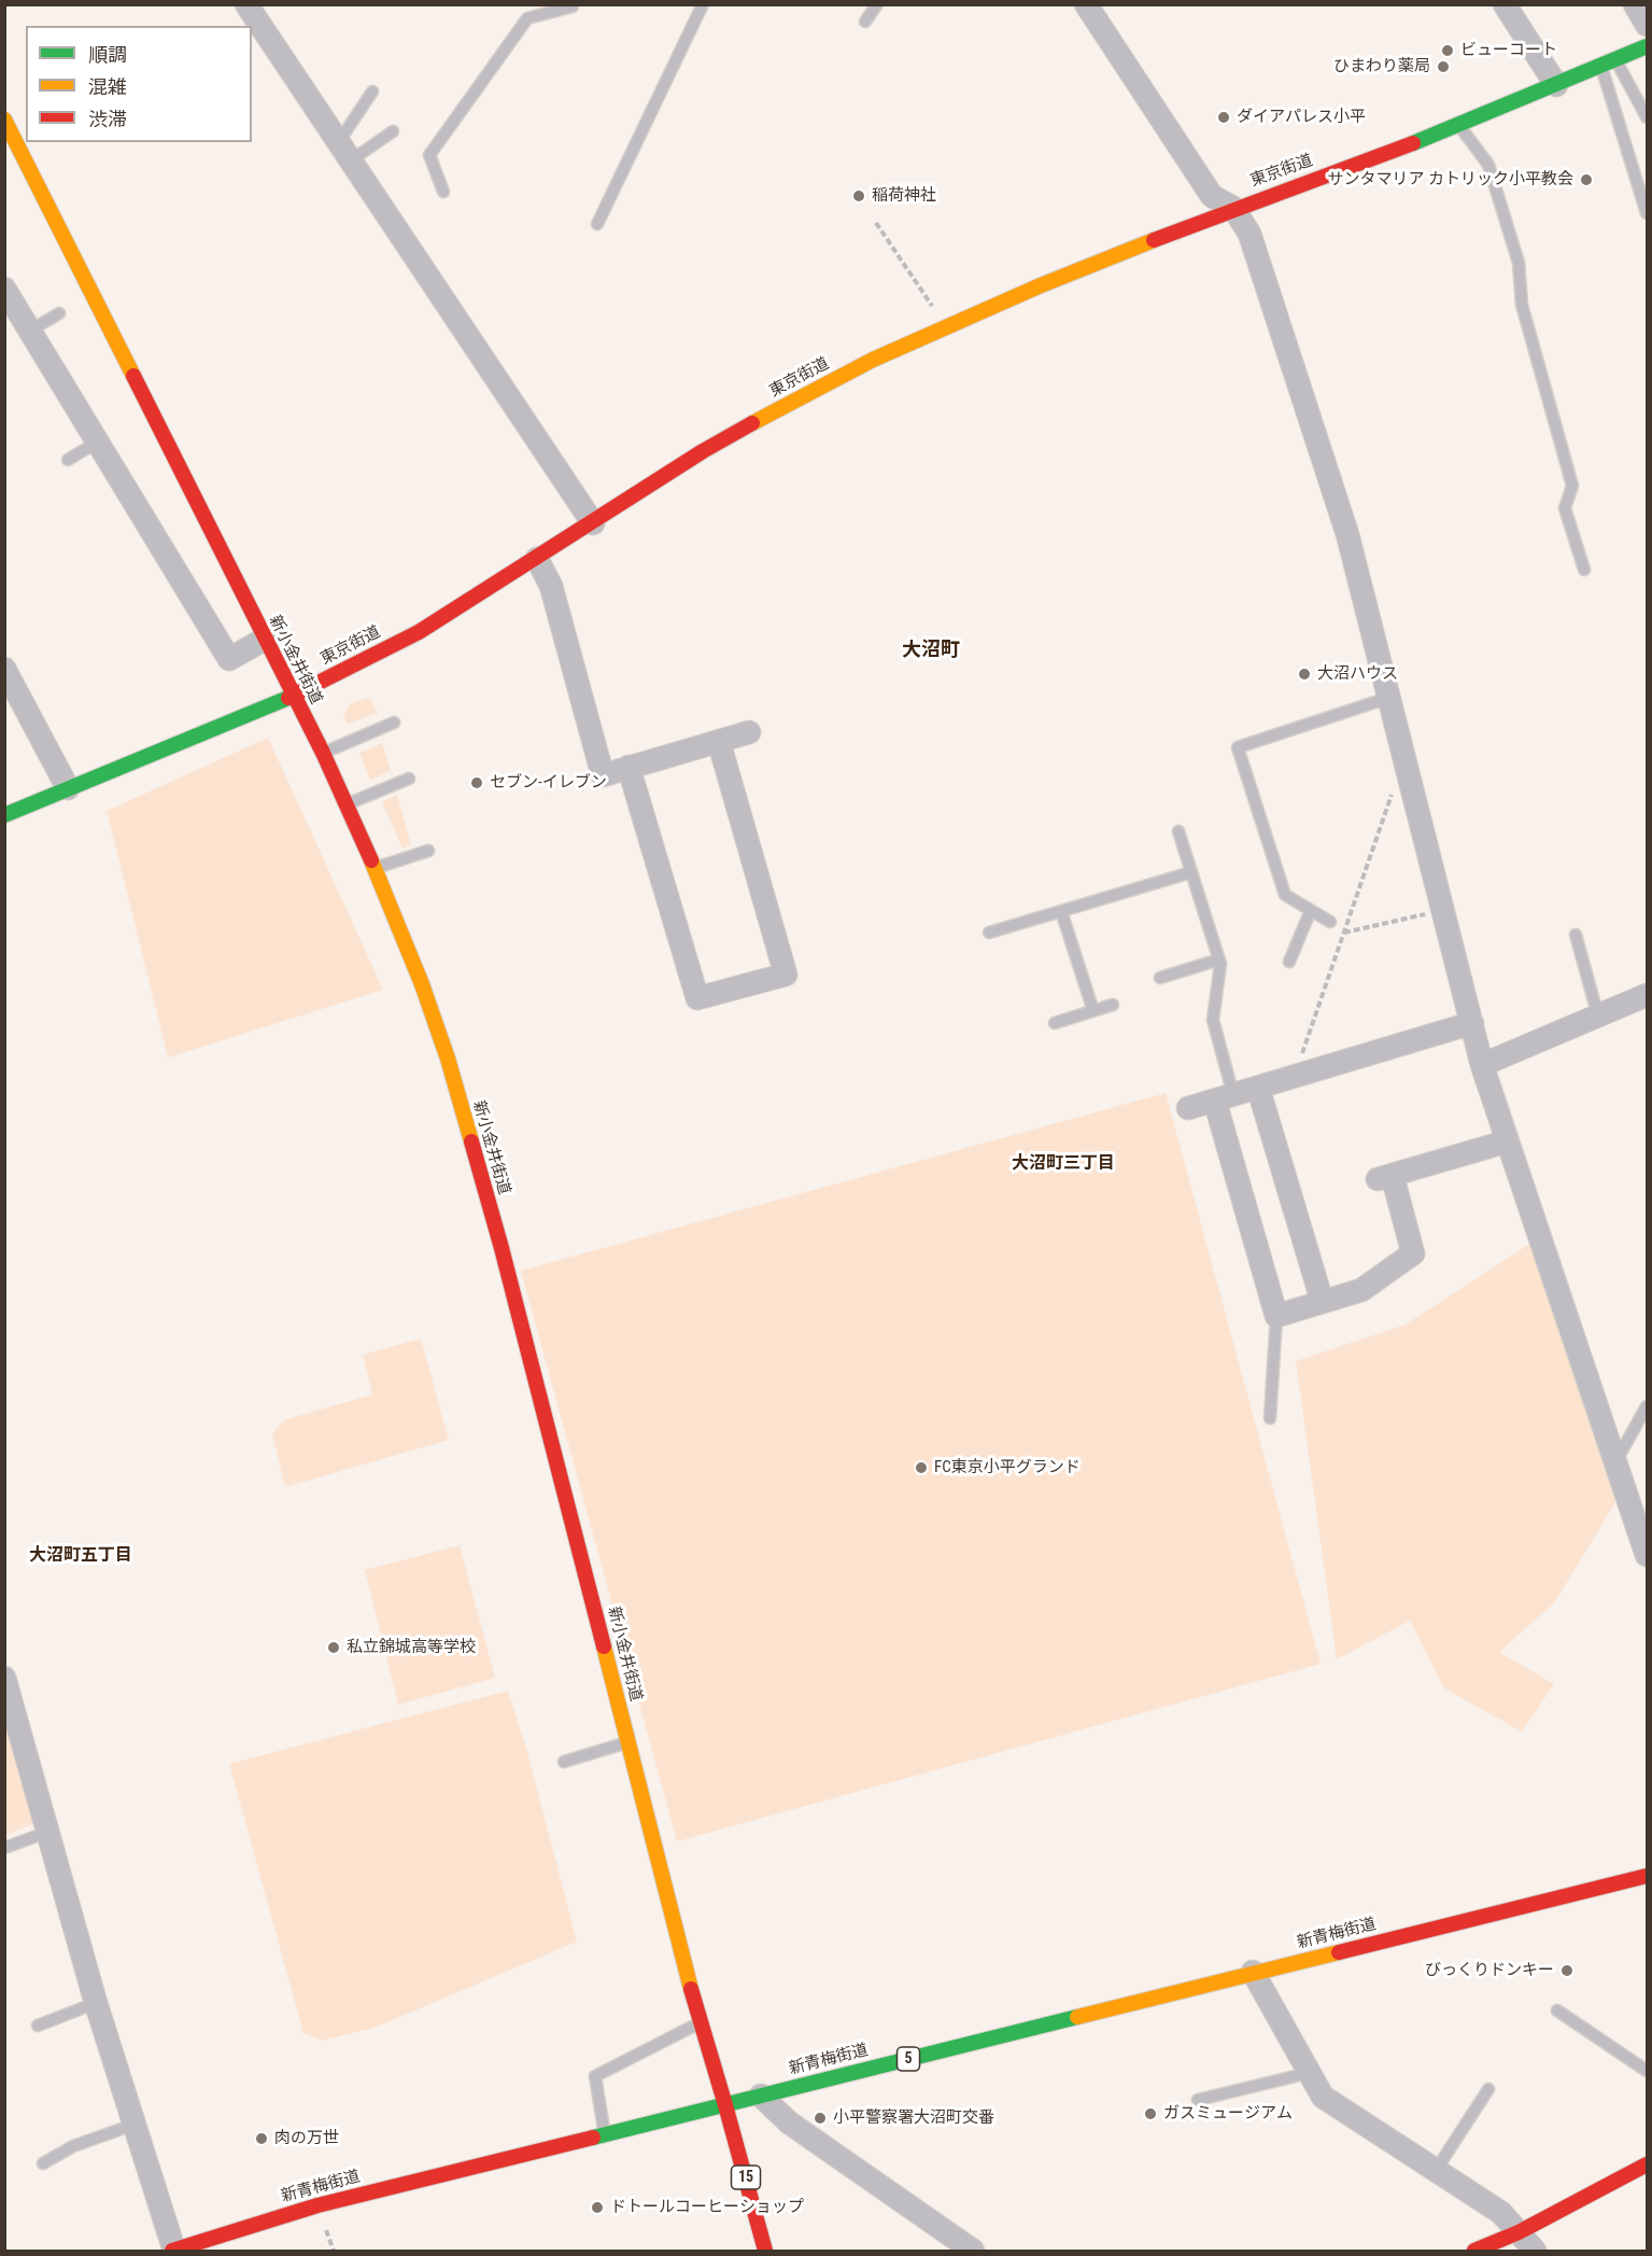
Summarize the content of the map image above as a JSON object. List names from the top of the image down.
{
  "streets": {
    "main road": [
      "東京街道",
      "新小金井街道",
      "新青梅街道",
      "5",
      "15"
    ]
  },
  "crossings": [
    ["東京街道", "新小金井街道"],
    ["新小金井街道", "新青梅街道"]
  ],
  "districts": ["大沼町", "大沼町三丁目", "大沼町五丁目"],
  "places": [
    "ビューコート",
    "ひまわり薬局",
    "ダイアパレス小平",
    "サンタマリア カトリック小平教会",
    "稲荷神社",
    "大沼ハウス",
    "セブン-イレブン",
    "FC東京小平グランド",
    "私立錦城高等学校",
    "びっくりドンキー",
    "ガスミュージアム",
    "小平警察署大沼町交番",
    "肉の万世",
    "ドトールコーヒーショップ"
  ],
  "legend": ["順調", "混雑", "渋滞"]
}
